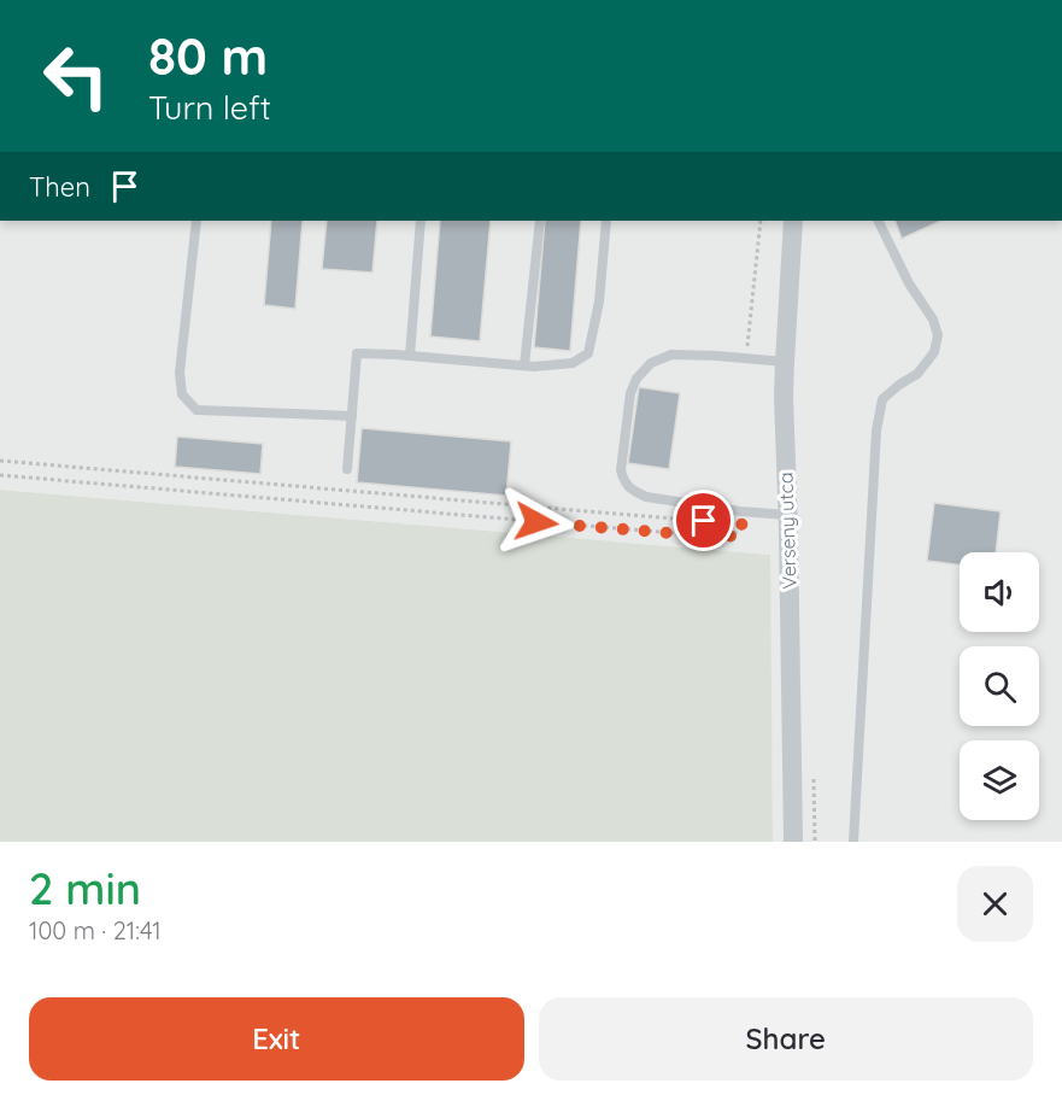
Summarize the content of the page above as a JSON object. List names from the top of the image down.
{
  "streets": {
    "street": ["Verseny utca"]
  },
  "page": {
    "turn": ["80 m", "Turn left"],
    "then": "Then",
    "heading": ["2 min", "100 m · 21:41"],
    "buttons": ["Exit", "Share"]
  }
}
